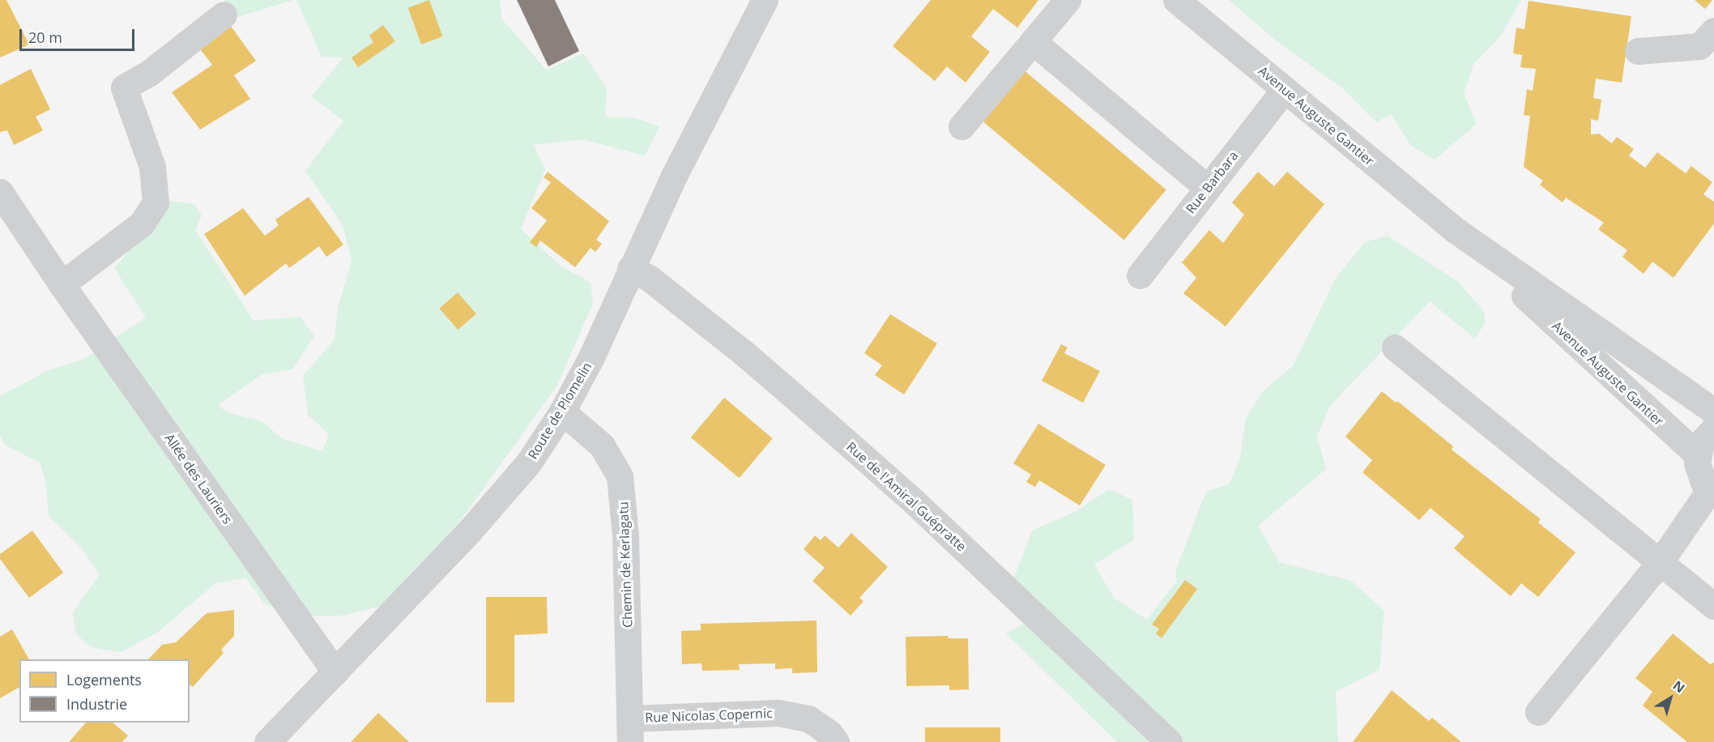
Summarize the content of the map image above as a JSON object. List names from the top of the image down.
{
  "streets": {
    "street": [
      "Avenue Auguste Gantier",
      "Rue Barbara",
      "Route de Plomelin",
      "Allée des Lauriers",
      "Rue de l'Amiral Guépratte",
      "Chemin de Kerlagatu",
      "Rue Nicolas Copernic"
    ]
  },
  "crossings": [
    ["Avenue Auguste Gantier", "Rue Barbara"],
    ["Route de Plomelin", "Allée des Lauriers"],
    ["Route de Plomelin", "Rue de l'Amiral Guépratte"],
    ["Route de Plomelin", "Chemin de Kerlagatu"],
    ["Chemin de Kerlagatu", "Rue Nicolas Copernic"]
  ],
  "legend": ["Logements", "Industrie"],
  "scale_bar": "20 m",
  "north": "top right"
}
